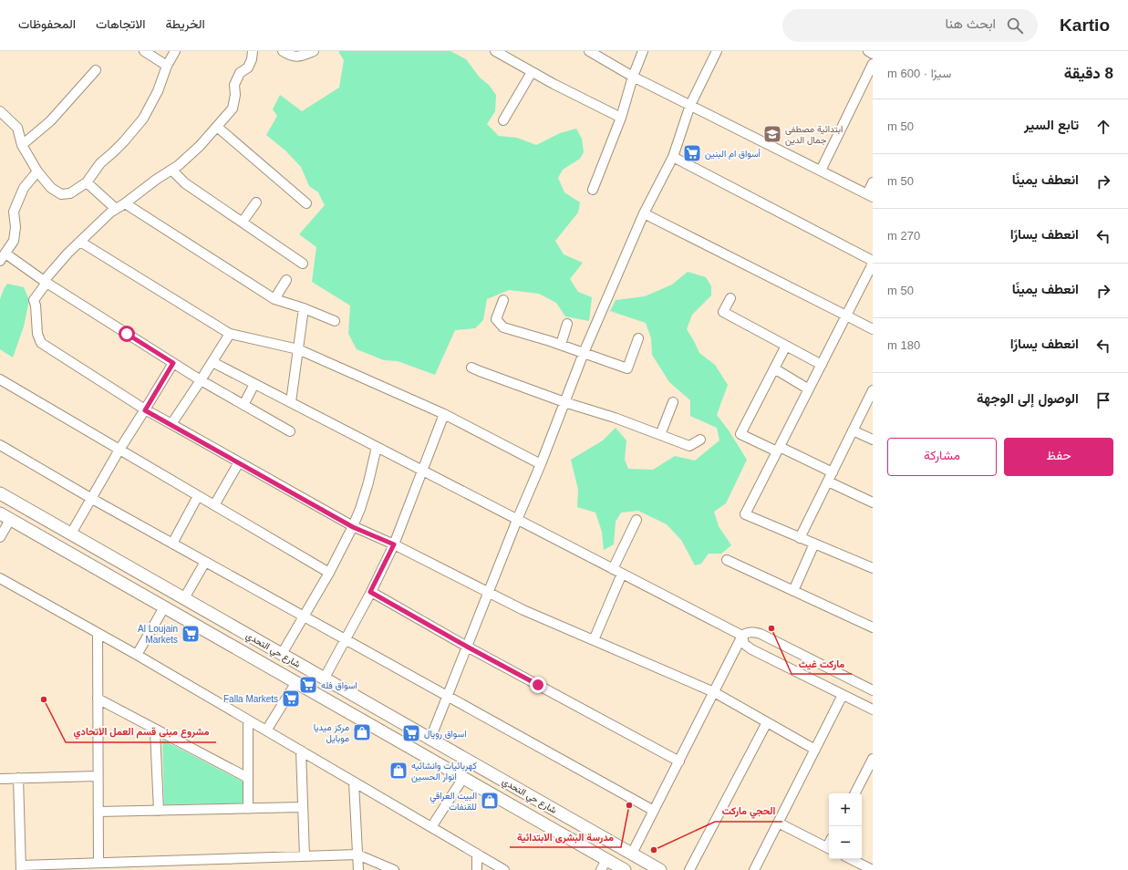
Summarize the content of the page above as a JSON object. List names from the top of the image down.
{
  "streets": {
    "main road": ["شارع حي التحدي"]
  },
  "places": {
    "school or university": ["ابتدائية مصطفى جمال الدين"],
    "supermarket": [
      "أسواق ام البنين",
      "Al Loujain Markets",
      "اسواق فله",
      "Falla Markets",
      "اسواق رويال"
    ],
    "other": [
      "ماركت غيث",
      "مشروع مبنى قسم العمل الاتحادي",
      "مدرسة البشرى الابتدائية",
      "الحجي ماركت"
    ],
    "shop": ["مركز ميديا موبايل", "كهربائيات وانشائيه انوار الحسين", "البيت العراقي للقنفات"]
  },
  "page": {
    "header": "Kartio",
    "search": "ابحث هنا",
    "nav": ["الخريطة", "الاتجاهات", "المحفوظات"],
    "heading": ["8 دقيقة", "سيرًا · 600 m"],
    "list": [
      ["تابع السير", "50 m"],
      ["انعطف يمينًا", "50 m"],
      ["انعطف يسارًا", "270 m"],
      ["انعطف يمينًا", "50 m"],
      ["انعطف يسارًا", "180 m"],
      "الوصول إلى الوجهة"
    ],
    "buttons": ["حفظ", "مشاركة"],
    "map_buttons": ["+", "−"]
  }
}
